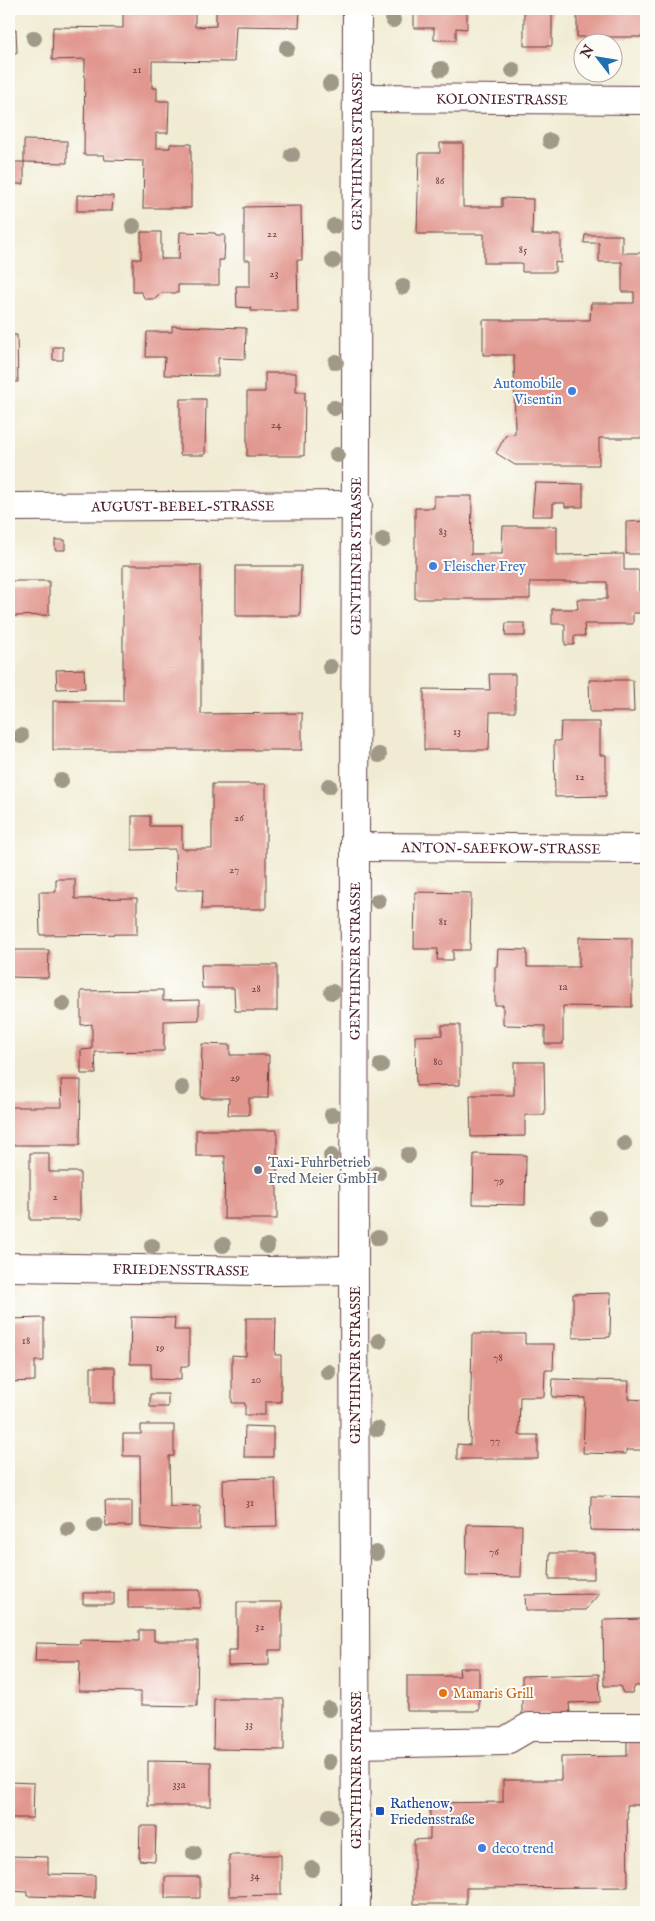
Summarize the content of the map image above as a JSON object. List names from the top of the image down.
{
  "streets": {
    "main road": [
      "KOLONIESTRASSE",
      "GENTHINER STRASSE",
      "AUGUST-BEBEL-STRASSE",
      "ANTON-SAEFKOW-STRASSE",
      "FRIEDENSSTRASSE"
    ]
  },
  "crossings": [
    ["KOLONIESTRASSE", "GENTHINER STRASSE"],
    ["GENTHINER STRASSE", "AUGUST-BEBEL-STRASSE"],
    ["GENTHINER STRASSE", "ANTON-SAEFKOW-STRASSE"],
    ["GENTHINER STRASSE", "FRIEDENSSTRASSE"]
  ],
  "places": {
    "other": [
      "Automobile Visentin",
      "Fleischer Frey",
      "Taxi-Fuhrbetrieb Fred Meier GmbH",
      "Mamaris Grill",
      "deco trend"
    ],
    "transit": ["Rathenow, Friedensstraße"]
  },
  "house_numbers": [
    "21",
    "86",
    "22",
    "85",
    "23",
    "24",
    "83",
    "13",
    "12",
    "26",
    "27",
    "81",
    "1a",
    "28",
    "80",
    "29",
    "79",
    "2",
    "18",
    "19",
    "78",
    "20",
    "77",
    "31",
    "76",
    "32",
    "33",
    "33a",
    "34"
  ],
  "north": "top left"
}
